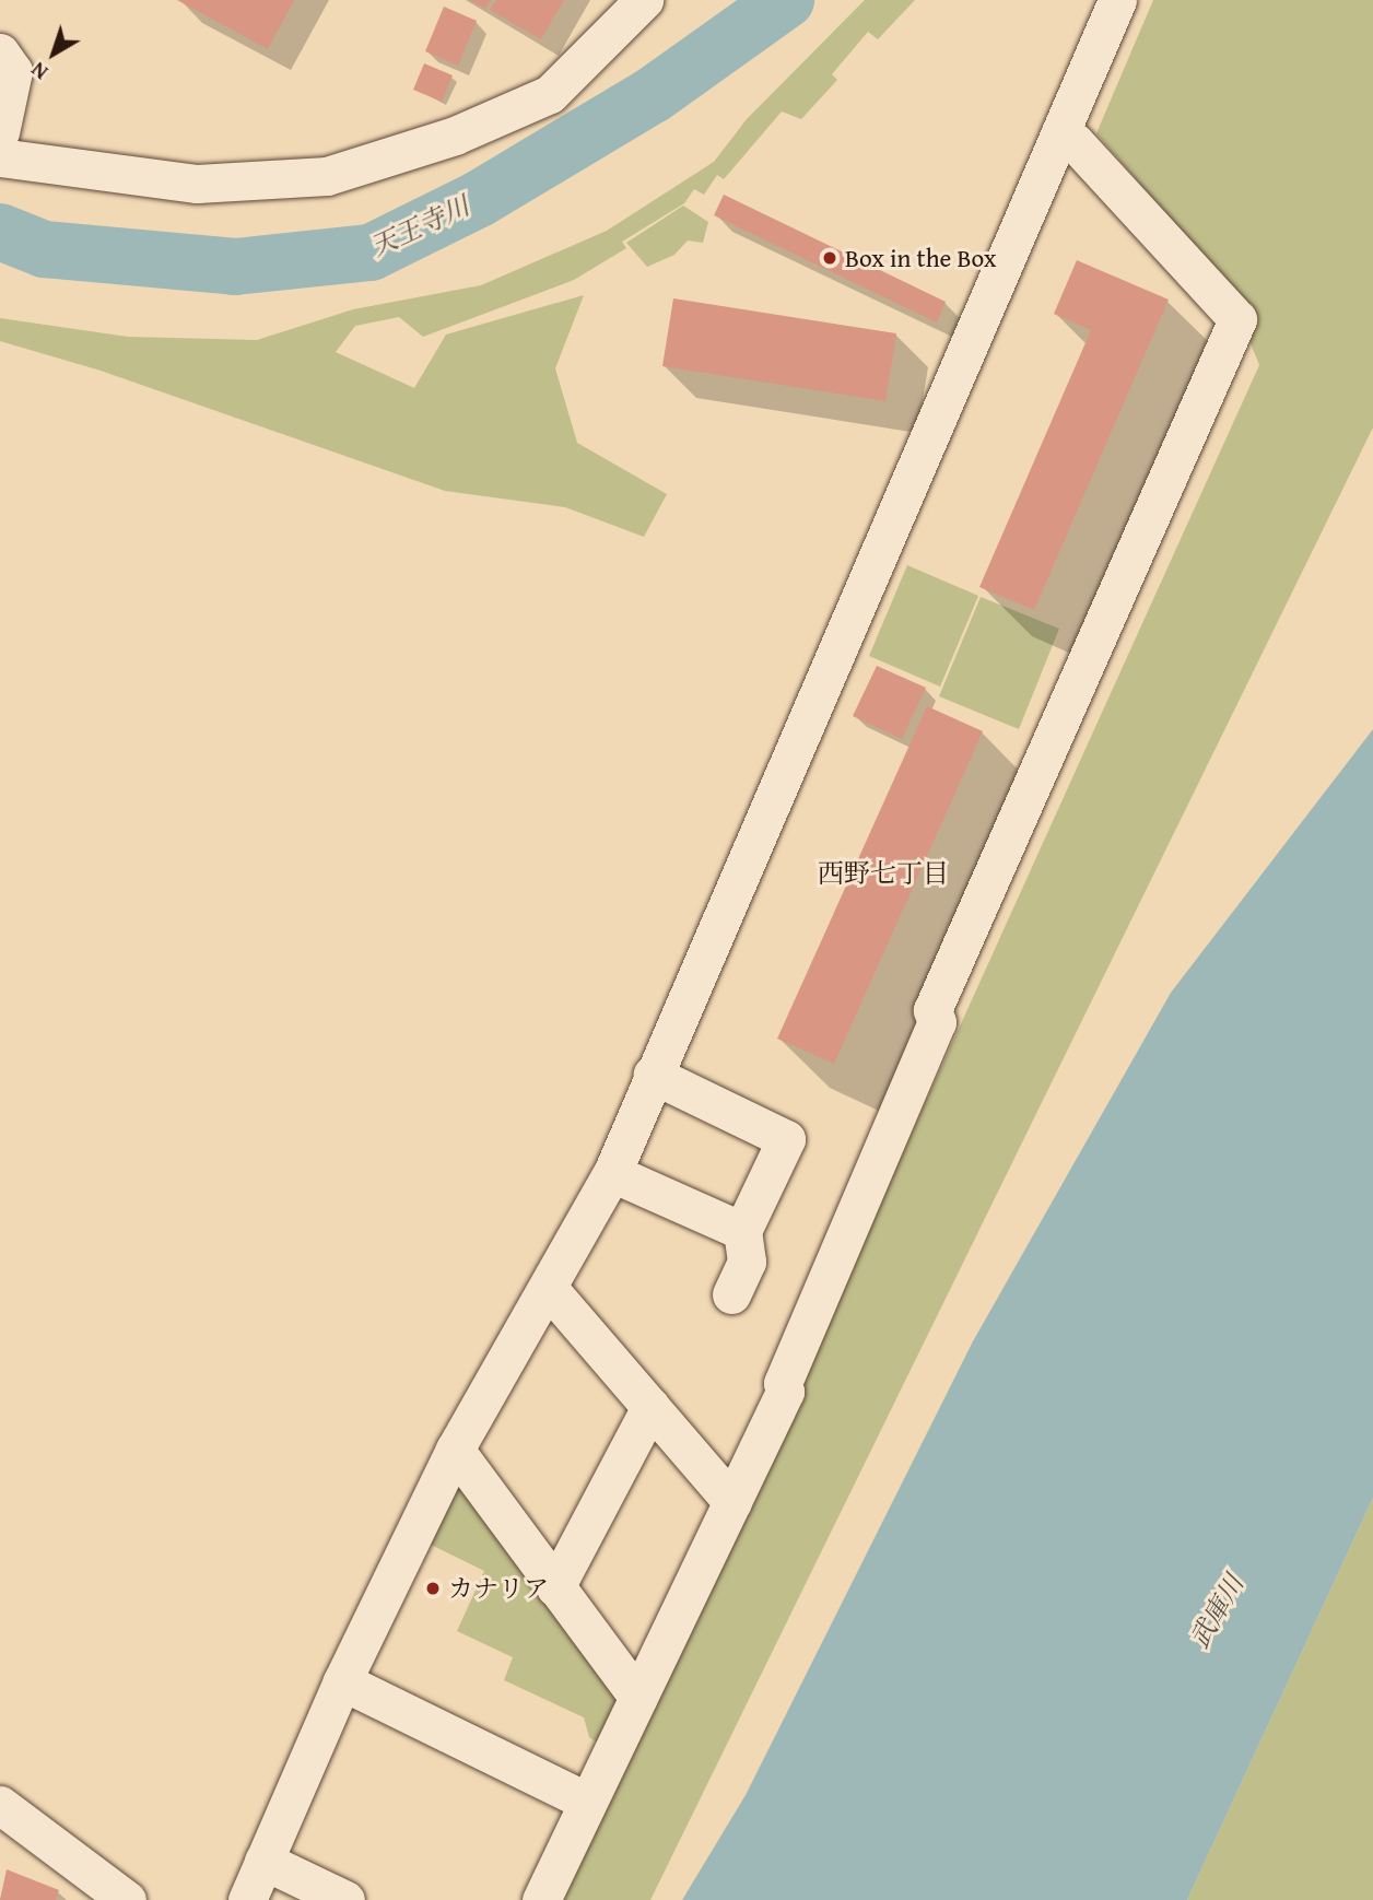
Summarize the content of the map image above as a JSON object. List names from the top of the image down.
{
  "districts": ["西野七丁目"],
  "water": ["天王寺川", "武庫川"],
  "places": ["Box in the Box", "カナリア"],
  "north": "bottom left"
}
